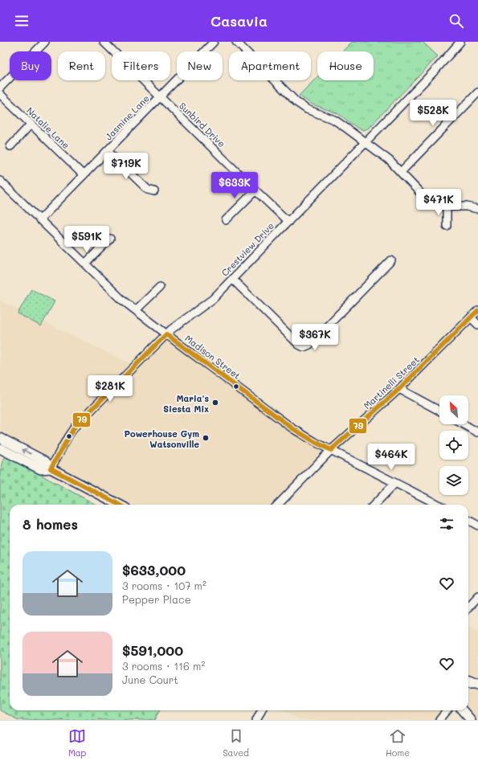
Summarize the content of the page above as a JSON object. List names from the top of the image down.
{
  "streets": {
    "street": [
      "Jasmine Lane",
      "Sunbird Drive",
      "Natalie Lane",
      "Crestview Drive",
      "Madison Street",
      "Martinelli Street"
    ]
  },
  "crossings": [
    ["Jasmine Lane", "Sunbird Drive"],
    ["Jasmine Lane", "Natalie Lane"],
    ["Jasmine Lane", "Madison Street"],
    ["Sunbird Drive", "Crestview Drive"],
    ["Crestview Drive", "Madison Street"],
    ["Madison Street", "Martinelli Street"]
  ],
  "places": ["Maria's Siesta Mix", "Powerhouse Gym Watsonville"],
  "lines": ["transit line 79"],
  "north": "top left",
  "page": {
    "header": "Casavia",
    "chip": [
      "Buy",
      "Rent",
      "Filters",
      "New",
      "Apartment",
      "House"
    ],
    "price": [
      "$528K",
      "$719K",
      "$633K",
      "$471K",
      "$591K",
      "$367K",
      "$281K",
      "$464K"
    ],
    "heading": "8 homes",
    "list": [
      {
        "name": "$633,000",
        "note": "3 rooms · 107 m² · Pepper Place"
      },
      {
        "name": "$591,000",
        "note": "3 rooms · 116 m² · June Court"
      }
    ],
    "tabs": ["Map", "Saved", "Home"]
  }
}
